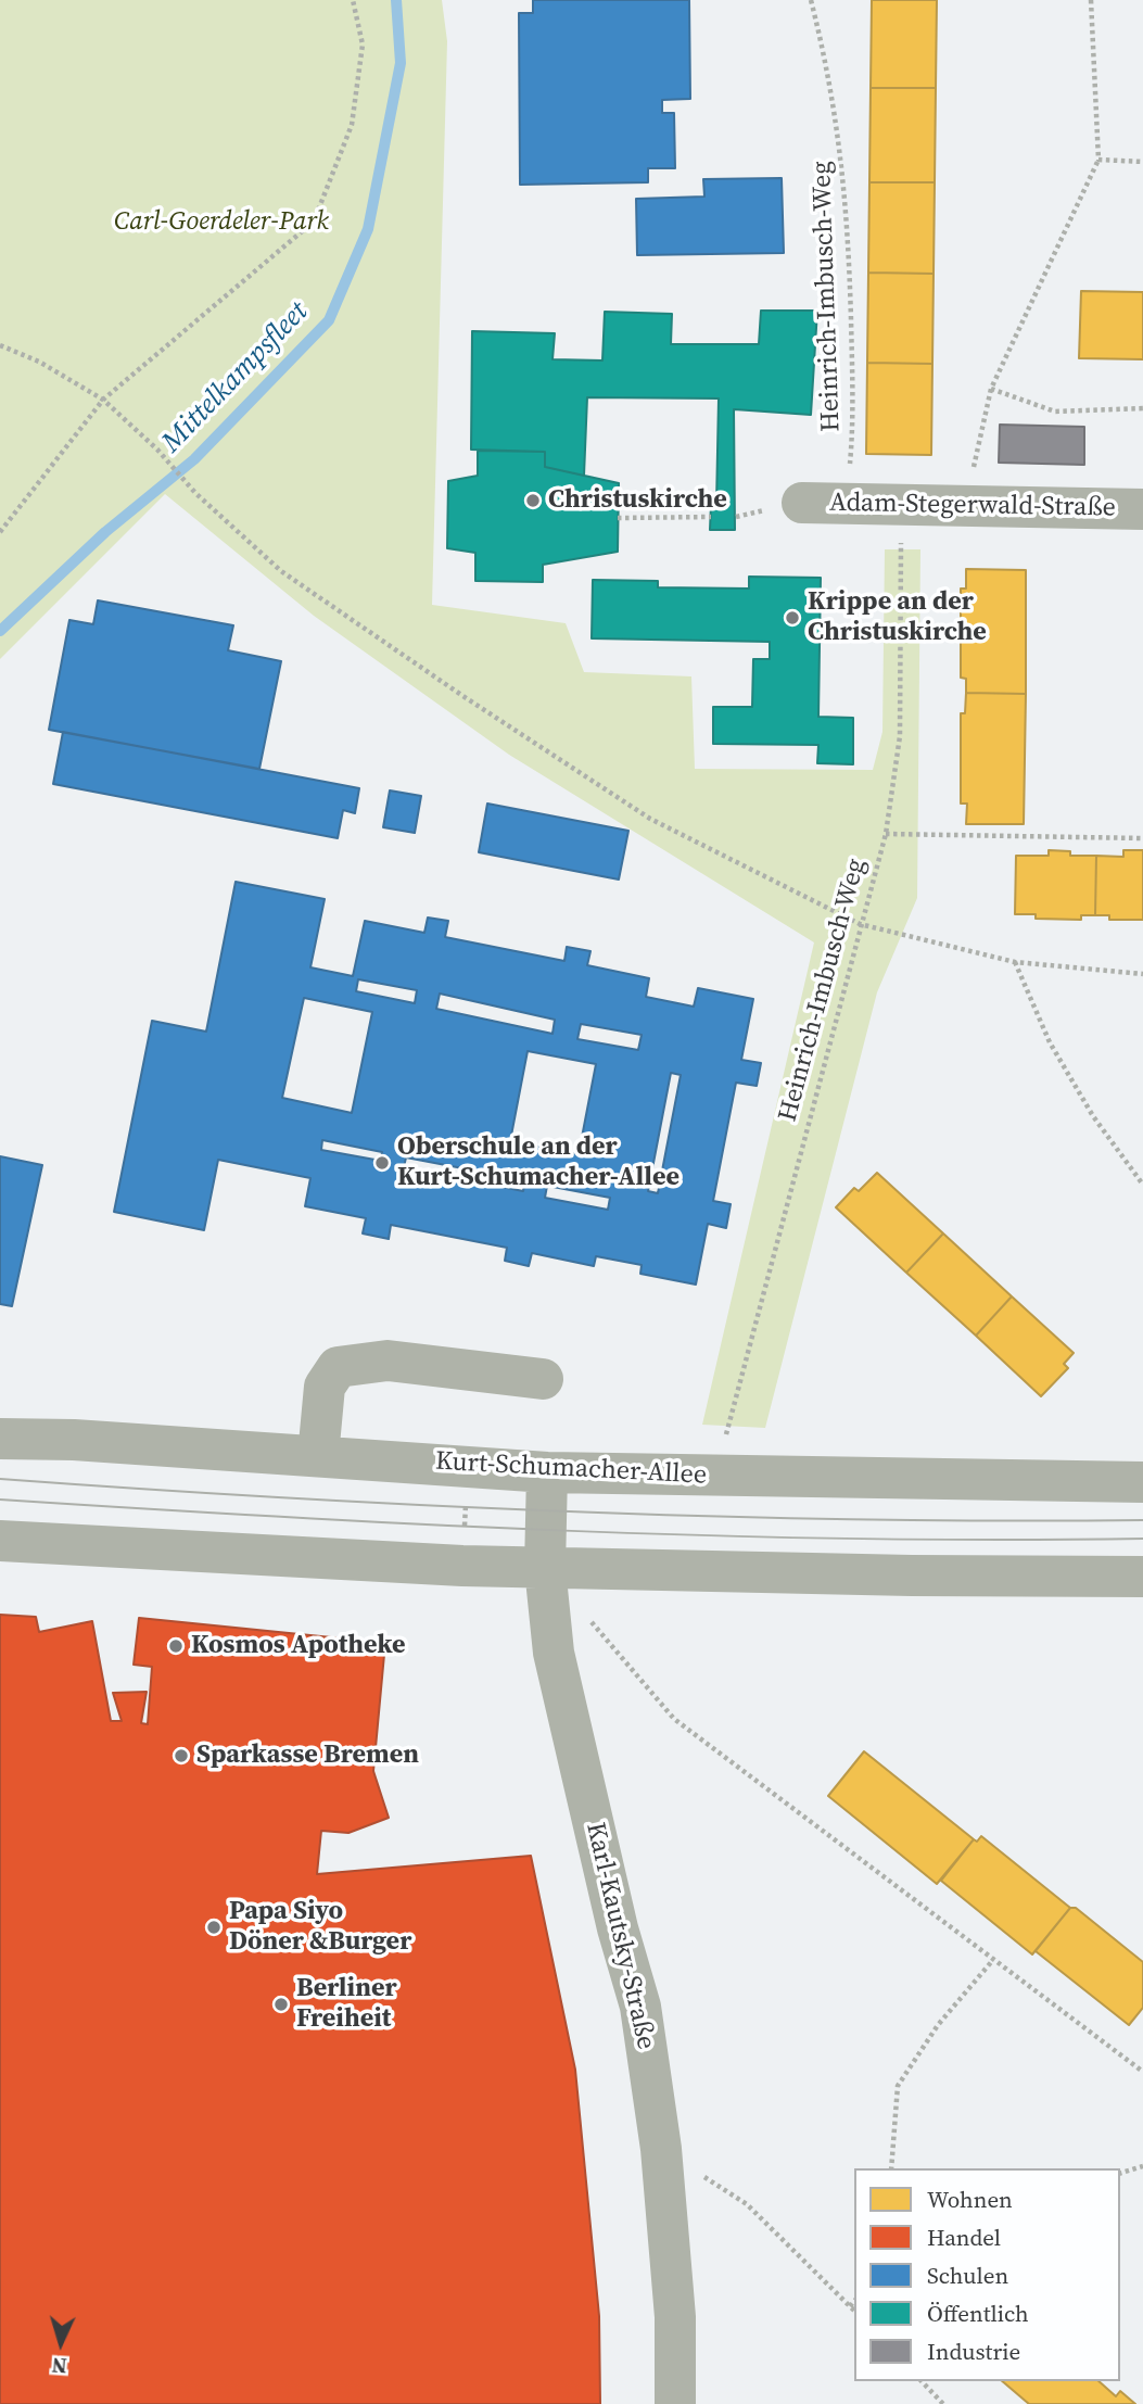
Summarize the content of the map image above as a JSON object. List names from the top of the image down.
{
  "streets": {
    "street": ["Adam-Stegerwald-Straße", "Kurt-Schumacher-Allee", "Karl-Kautsky-Straße"],
    "path": ["Heinrich-Imbusch-Weg"]
  },
  "crossings": [
    ["Heinrich-Imbusch-Weg", "Adam-Stegerwald-Straße"],
    ["Heinrich-Imbusch-Weg", "Kurt-Schumacher-Allee"],
    ["Kurt-Schumacher-Allee", "Karl-Kautsky-Straße"]
  ],
  "water": ["Mittelkampsfleet"],
  "parks": ["Carl-Goerdeler-Park"],
  "places": [
    "Christuskirche",
    "Krippe an der Christuskirche",
    "Oberschule an der Kurt-Schumacher-Allee",
    "Kosmos Apotheke",
    "Sparkasse Bremen",
    "Papa Siyo Döner &Burger",
    "Berliner Freiheit"
  ],
  "legend": [
    "Wohnen",
    "Handel",
    "Schulen",
    "Öffentlich",
    "Industrie"
  ],
  "north": "bottom"
}
